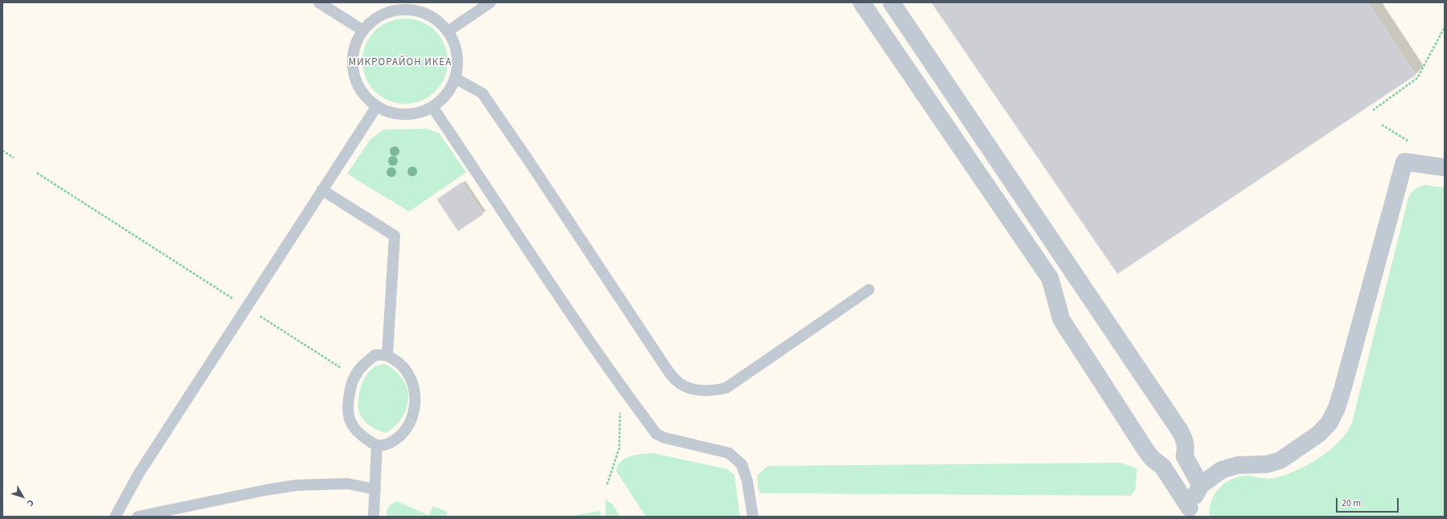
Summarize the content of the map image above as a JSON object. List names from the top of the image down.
{
  "districts": ["МИКРОРАЙОН ИКЕА"],
  "scale_bar": "20 m",
  "north": "bottom right"
}
